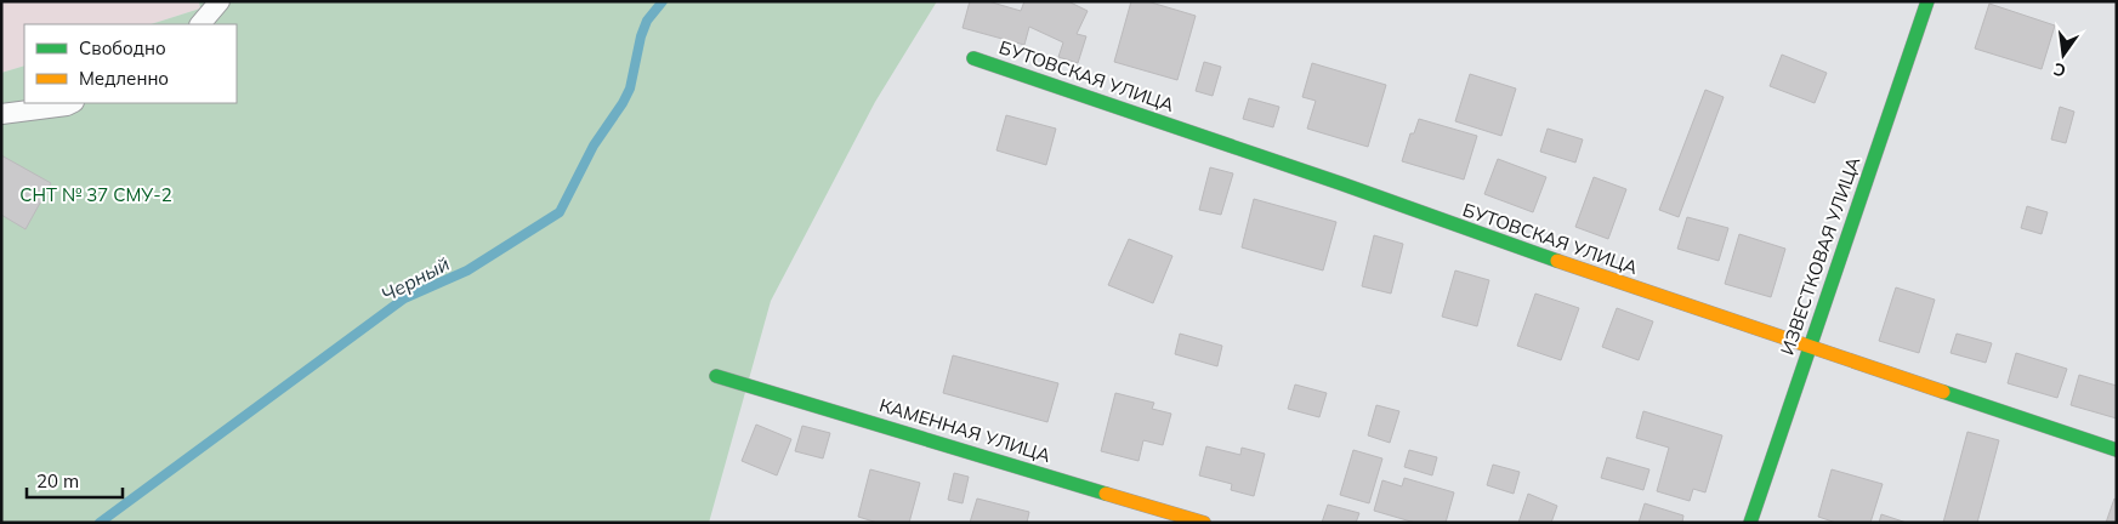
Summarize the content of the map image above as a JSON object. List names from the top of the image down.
{
  "streets": {
    "street": ["БУТОВСКАЯ УЛИЦА", "ИЗВЕСТКОВАЯ УЛИЦА", "КАМЕННАЯ УЛИЦА"]
  },
  "crossings": [
    ["БУТОВСКАЯ УЛИЦА", "ИЗВЕСТКОВАЯ УЛИЦА"]
  ],
  "water": ["Черный"],
  "parks": ["СНТ № 37 СМУ-2"],
  "legend": ["Свободно", "Медленно"],
  "scale_bar": "20 m",
  "north": "bottom"
}
